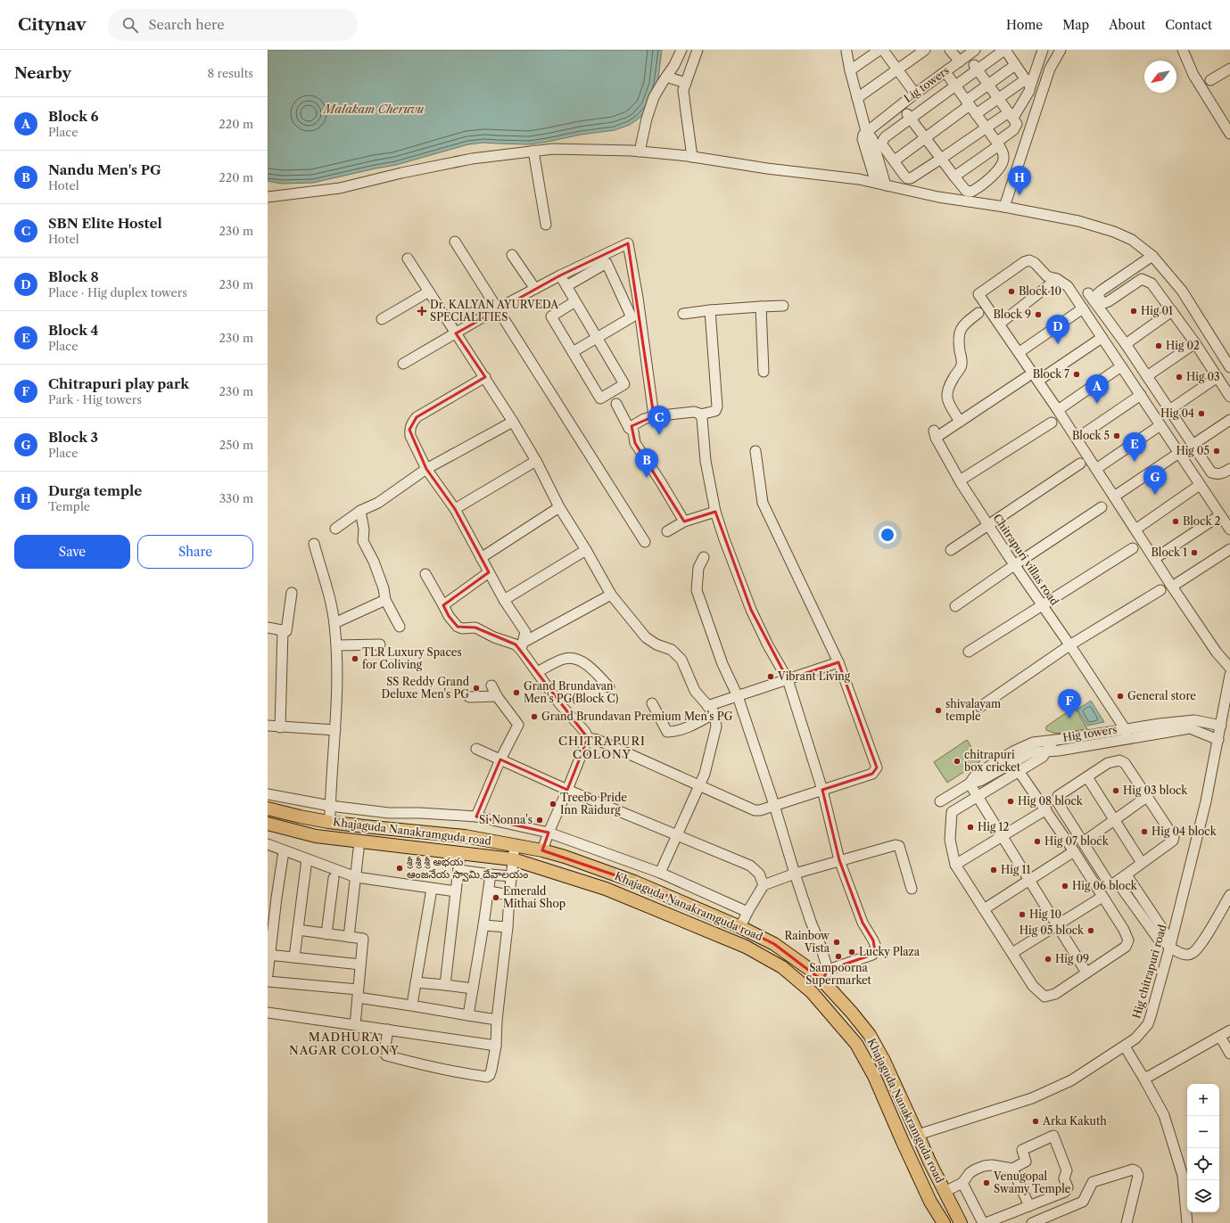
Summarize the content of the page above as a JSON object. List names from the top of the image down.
{
  "streets": {
    "main road": ["Khajaguda Nanakramguda road"],
    "street": [
      "Lig towers",
      "Chitrapuri villas road",
      "Hig towers",
      "Hig chitrapuri road"
    ]
  },
  "crossings": [
    ["Chitrapuri villas road", "Hig towers"],
    ["Hig towers", "Hig chitrapuri road"],
    ["Khajaguda Nanakramguda road", "Hig chitrapuri road"]
  ],
  "districts": ["CHITRAPURI COLONY", "MADHURA NAGAR COLONY"],
  "water": ["Malakam Cheruvu"],
  "places": {
    "other": [
      "Block 10",
      "Hig 01",
      "Block 9",
      "Hig 02",
      "Block 7",
      "Hig 03",
      "Hig 04",
      "Block 5",
      "Hig 05",
      "Block 2",
      "Block 1",
      "TLR Luxury Spaces for Coliving",
      "Vibrant Living",
      "SS Reddy Grand Deluxe Men's PG",
      "Grand Brundavan Men's PG(Block C)",
      "General store",
      "shivalayam temple",
      "Grand Brundavan Premium Men's PG",
      "chitrapuri box cricket",
      "Hig 03 block",
      "Hig 08 block",
      "Treebo Pride Inn Raidurg",
      "Si Nonna's",
      "Hig 12",
      "Hig 04 block",
      "Hig 07 block",
      "శ్రీ శ్రీ శ్రీ అభయ ఆంజనేయ స్వామి దేవాలయం",
      "Hig 11",
      "Hig 06 block",
      "Emerald Mithai Shop",
      "Hig 10",
      "Hig 05 block",
      "Rainbow Vista",
      "Lucky Plaza",
      "Sampoorna Supermarket",
      "Hig 09",
      "Arka Kakuth",
      "Venugopal Swamy Temple"
    ],
    "health": ["Dr. KALYAN AYURVEDA SPECIALITIES"]
  },
  "north": "bottom left",
  "page": {
    "header": "Citynav",
    "search": "Search here",
    "nav": [
      "Home",
      "Map",
      "About",
      "Contact"
    ],
    "heading": ["Nearby", "8 results"],
    "list": [
      {
        "mark": "A",
        "name": "Block 6",
        "note": "Place",
        "value": "220 m"
      },
      {
        "mark": "B",
        "name": "Nandu Men's PG",
        "note": "Hotel",
        "value": "220 m"
      },
      {
        "mark": "C",
        "name": "SBN Elite Hostel",
        "note": "Hotel",
        "value": "230 m"
      },
      {
        "mark": "D",
        "name": "Block 8",
        "note": "Place · Hig duplex towers",
        "value": "230 m"
      },
      {
        "mark": "E",
        "name": "Block 4",
        "note": "Place",
        "value": "230 m"
      },
      {
        "mark": "F",
        "name": "Chitrapuri play park",
        "note": "Park · Hig towers",
        "value": "230 m"
      },
      {
        "mark": "G",
        "name": "Block 3",
        "note": "Place",
        "value": "250 m"
      },
      {
        "mark": "H",
        "name": "Durga temple",
        "note": "Temple",
        "value": "330 m"
      }
    ],
    "pins": [
      "H",
      "D",
      "A",
      "C",
      "E",
      "B",
      "G",
      "F"
    ],
    "buttons": ["Save", "Share"],
    "map_buttons": ["+", "−"]
  }
}
